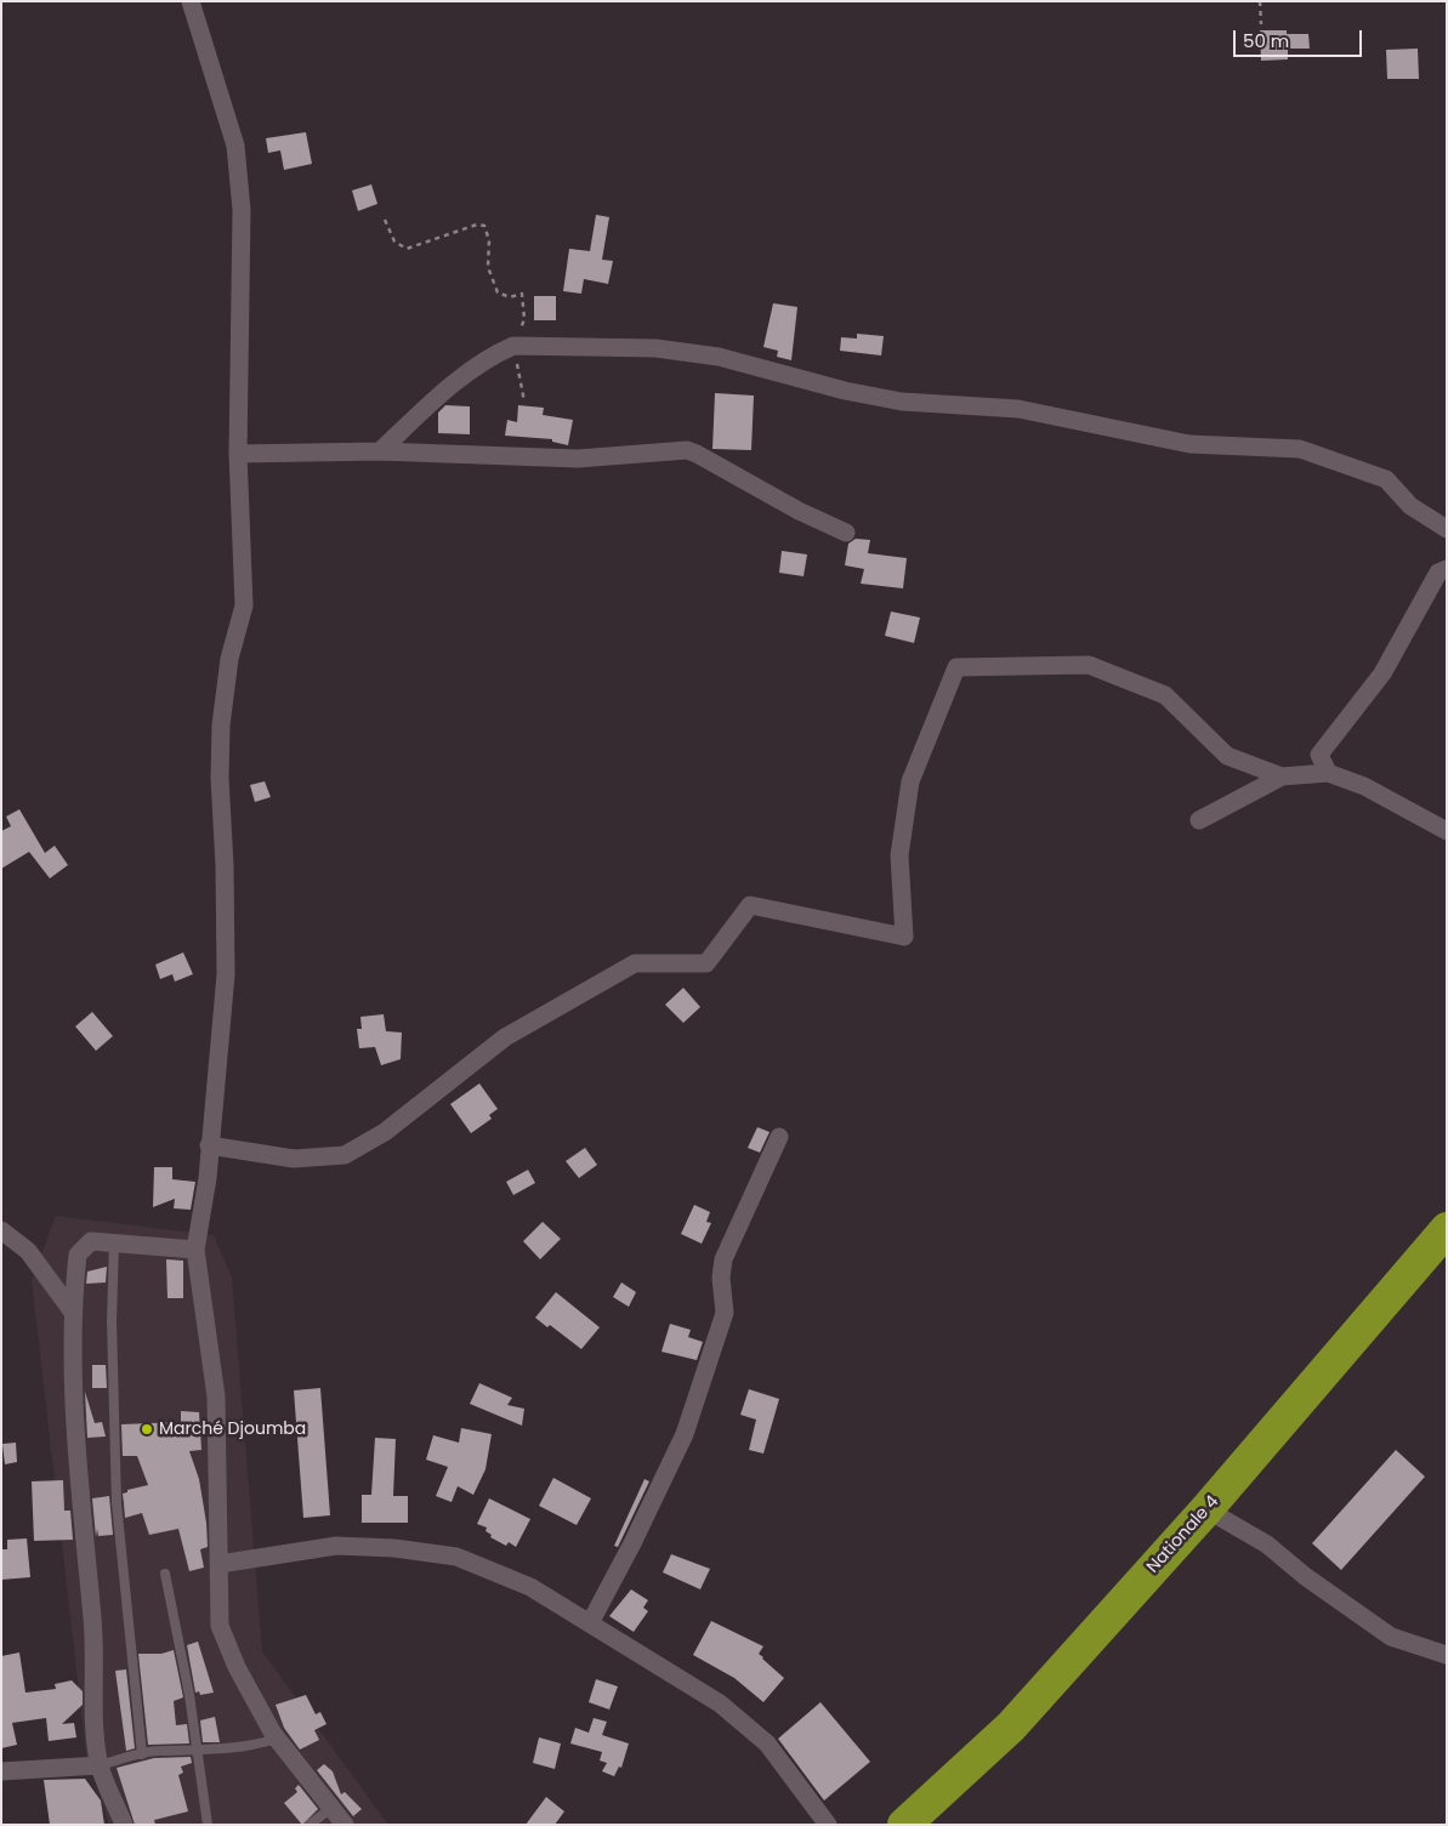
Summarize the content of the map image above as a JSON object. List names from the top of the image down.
{
  "streets": {
    "highway": ["Nationale 4"]
  },
  "places": ["Marché Djoumba"],
  "scale_bar": "50 m"
}
